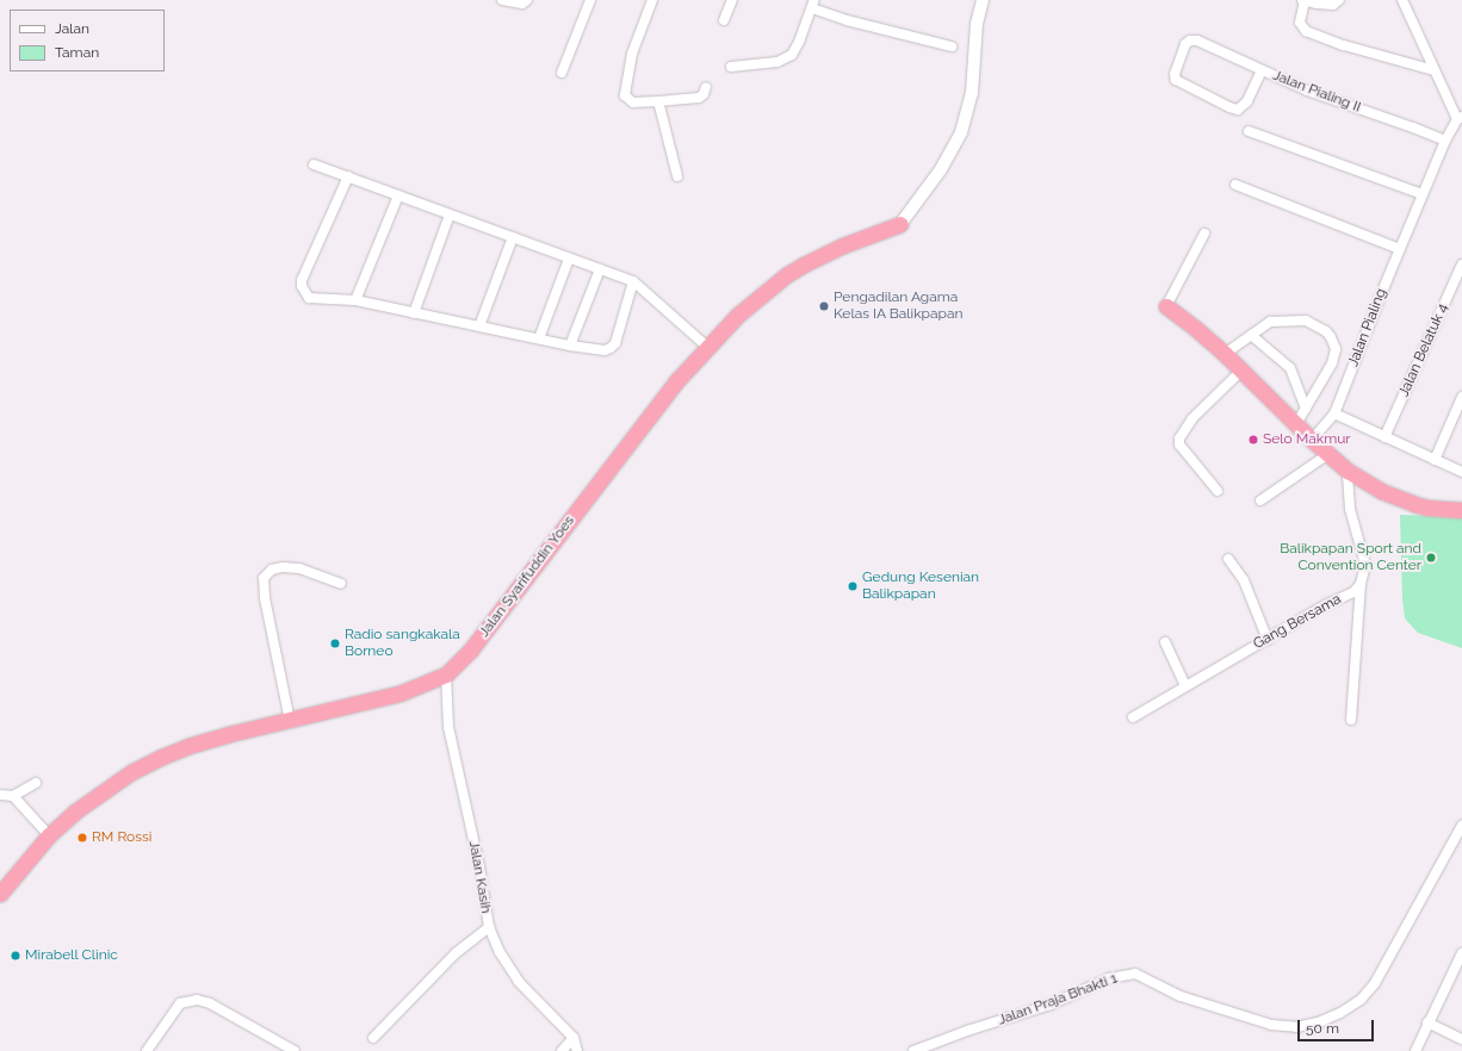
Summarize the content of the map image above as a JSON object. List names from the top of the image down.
{
  "streets": {
    "highway": ["Jalan Syarifuddin Yoes"],
    "street": [
      "Jalan Pialing II",
      "Jalan Pialing",
      "Jalan Belatuk 4",
      "Gang Bersama",
      "Jalan Kasih",
      "Jalan Praja Bhakti 1"
    ]
  },
  "crossings": [
    ["Jalan Pialing II", "Jalan Pialing"],
    ["Jalan Syarifuddin Yoes", "Jalan Kasih"]
  ],
  "places": [
    "Pengadilan Agama Kelas IA Balikpapan",
    "Selo Makmur",
    "Balikpapan Sport and Convention Center",
    "Gedung Kesenian Balikpapan",
    "Radio sangkakala Borneo",
    "RM Rossi",
    "Mirabell Clinic"
  ],
  "legend": ["Jalan", "Taman"],
  "scale_bar": "50 m"
}
